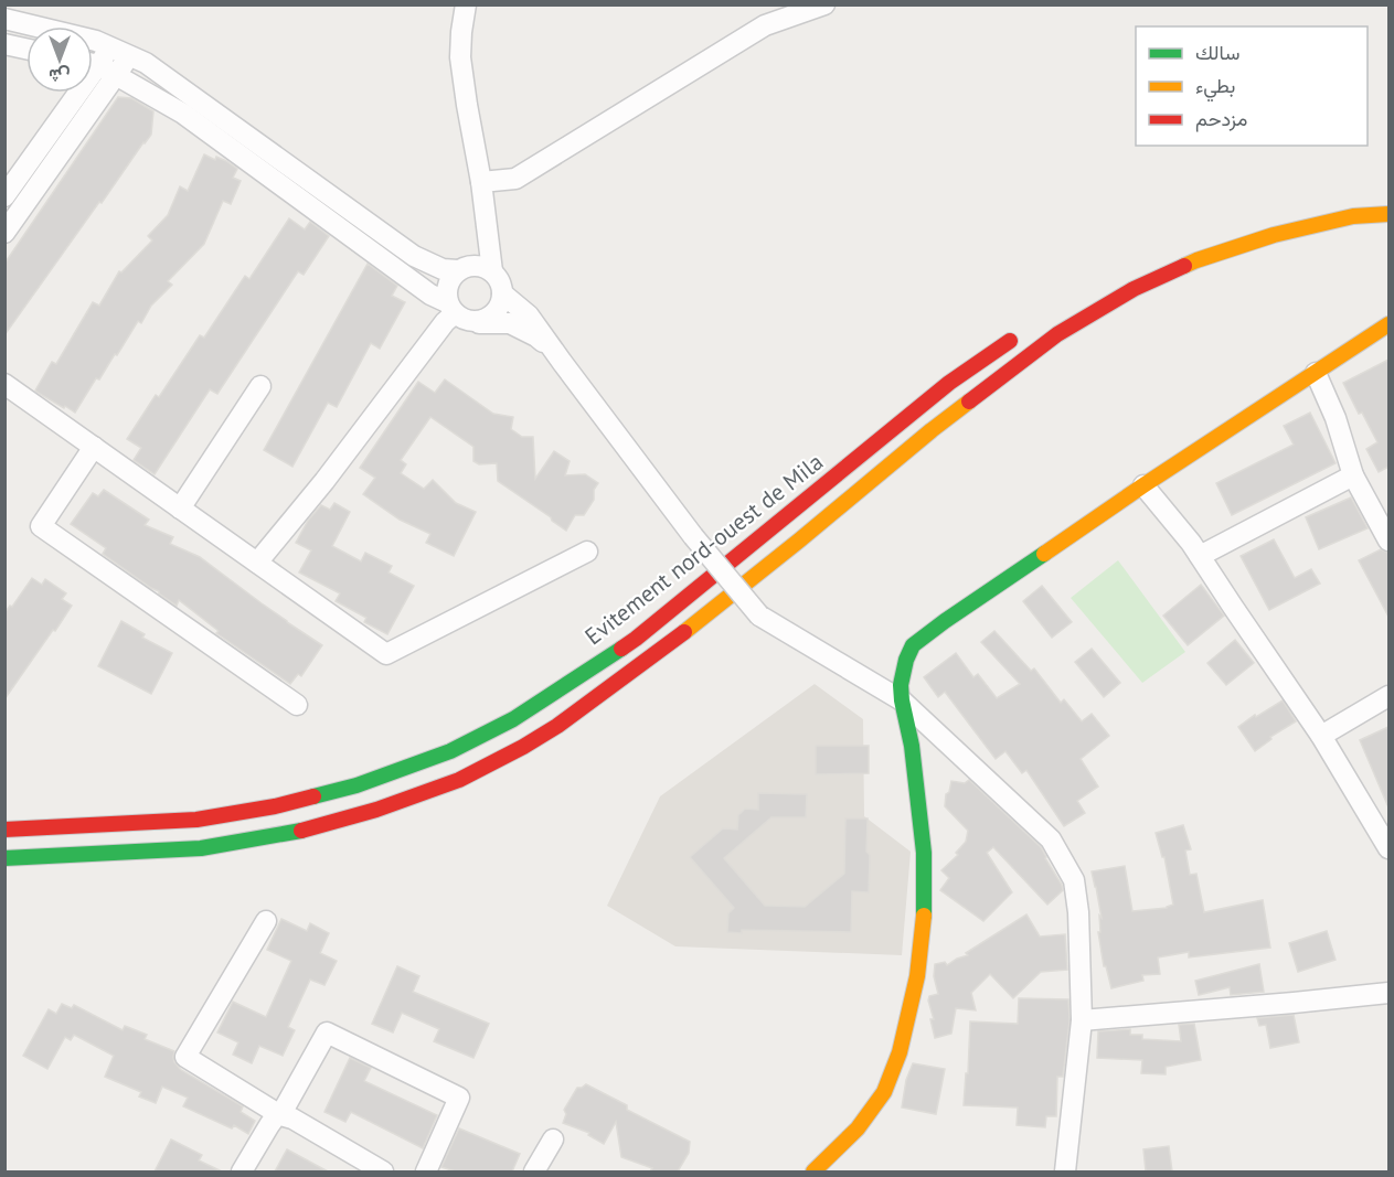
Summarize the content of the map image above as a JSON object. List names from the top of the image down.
{
  "streets": {
    "main road": ["Evitement nord-ouest de Mila"]
  },
  "legend": ["سالك", "بطيء", "مزدحم"],
  "north": "bottom"
}
